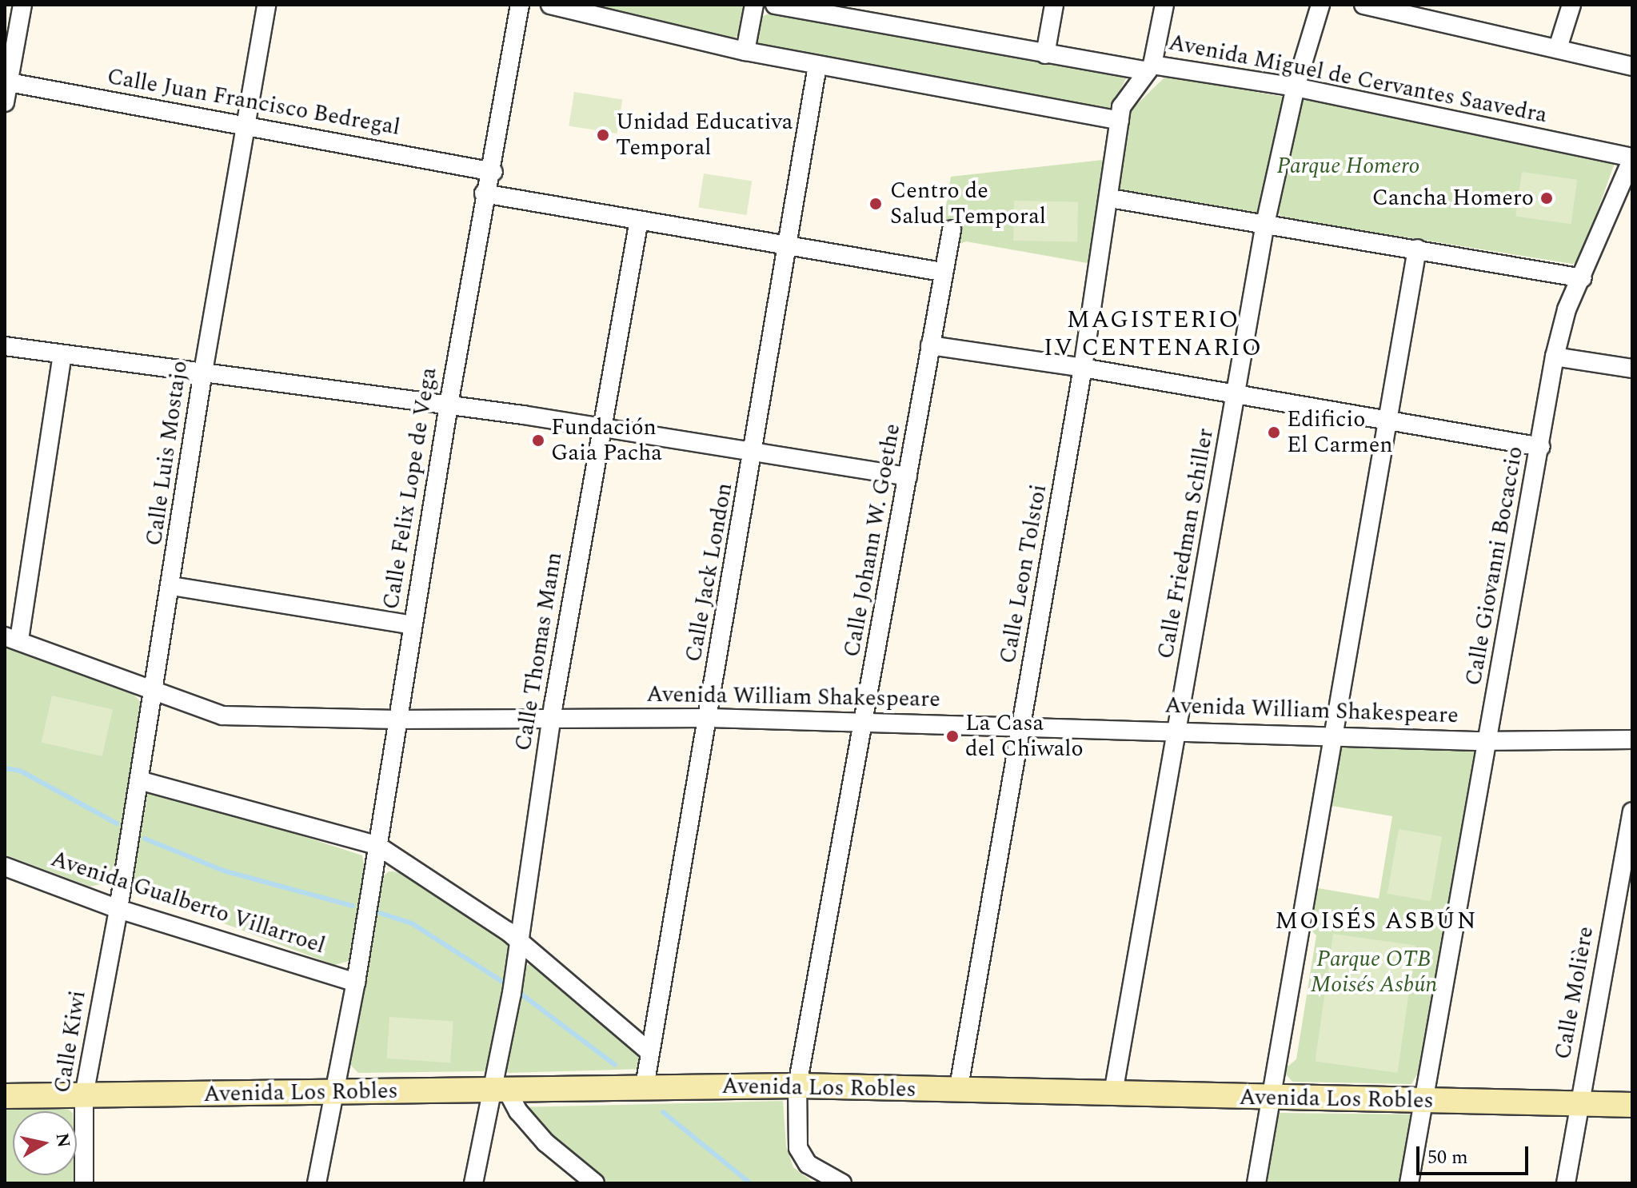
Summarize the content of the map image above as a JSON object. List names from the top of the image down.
{
  "streets": {
    "main road": ["Avenida Los Robles"],
    "street": [
      "Avenida Miguel de Cervantes Saavedra",
      "Calle Juan Francisco Bedregal",
      "Calle Luis Mostajo",
      "Calle Felix Lope de Vega",
      "Calle Johann W. Goethe",
      "Calle Friedman Schiller",
      "Calle Giovanni Bocaccio",
      "Calle Jack London",
      "Calle Leon Tolstoi",
      "Calle Thomas Mann",
      "Avenida William Shakespeare",
      "Avenida Gualberto Villarroel",
      "Calle Molière",
      "Calle Kiwi"
    ]
  },
  "crossings": [
    ["Avenida Miguel de Cervantes Saavedra", "Calle Friedman Schiller"],
    ["Avenida Miguel de Cervantes Saavedra", "Calle Giovanni Bocaccio"],
    ["Avenida Miguel de Cervantes Saavedra", "Calle Leon Tolstoi"],
    ["Calle Juan Francisco Bedregal", "Calle Luis Mostajo"],
    ["Calle Juan Francisco Bedregal", "Calle Felix Lope de Vega"],
    ["Calle Luis Mostajo", "Avenida William Shakespeare"],
    ["Calle Luis Mostajo", "Avenida Gualberto Villarroel"],
    ["Calle Luis Mostajo", "Calle Kiwi"],
    ["Calle Felix Lope de Vega", "Avenida William Shakespeare"],
    ["Calle Felix Lope de Vega", "Avenida Gualberto Villarroel"],
    ["Calle Felix Lope de Vega", "Avenida Los Robles"],
    ["Calle Johann W. Goethe", "Avenida William Shakespeare"],
    ["Calle Johann W. Goethe", "Avenida Los Robles"],
    ["Calle Friedman Schiller", "Avenida William Shakespeare"],
    ["Calle Friedman Schiller", "Avenida Los Robles"],
    ["Calle Giovanni Bocaccio", "Avenida William Shakespeare"],
    ["Calle Giovanni Bocaccio", "Avenida Los Robles"],
    ["Calle Jack London", "Avenida William Shakespeare"],
    ["Calle Jack London", "Avenida Los Robles"],
    ["Calle Leon Tolstoi", "Avenida William Shakespeare"],
    ["Calle Leon Tolstoi", "Avenida Los Robles"],
    ["Calle Thomas Mann", "Avenida William Shakespeare"],
    ["Calle Thomas Mann", "Avenida Los Robles"],
    ["Avenida Gualberto Villarroel", "Calle Kiwi"],
    ["Calle Molière", "Avenida Los Robles"],
    ["Calle Kiwi", "Avenida Los Robles"]
  ],
  "districts": ["MAGISTERIO IV CENTENARIO", "MOISÉS ASBÚN"],
  "parks": ["Parque Homero", "Parque OTB Moisés Asbún"],
  "places": [
    "Unidad Educativa Temporal",
    "Cancha Homero",
    "Centro de Salud Temporal",
    "Edificio El Carmen",
    "Fundación Gaia Pacha",
    "La Casa del Chiwalo"
  ],
  "scale_bar": "50 m",
  "north": "right"
}
